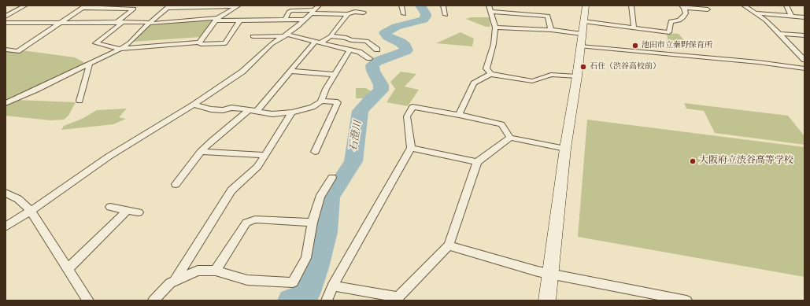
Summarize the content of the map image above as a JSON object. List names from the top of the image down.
{
  "water": ["石澄川"],
  "places": ["池田市立秦野保育所", "石住（渋谷高校前）", "大阪府立渋谷高等学校"]
}
